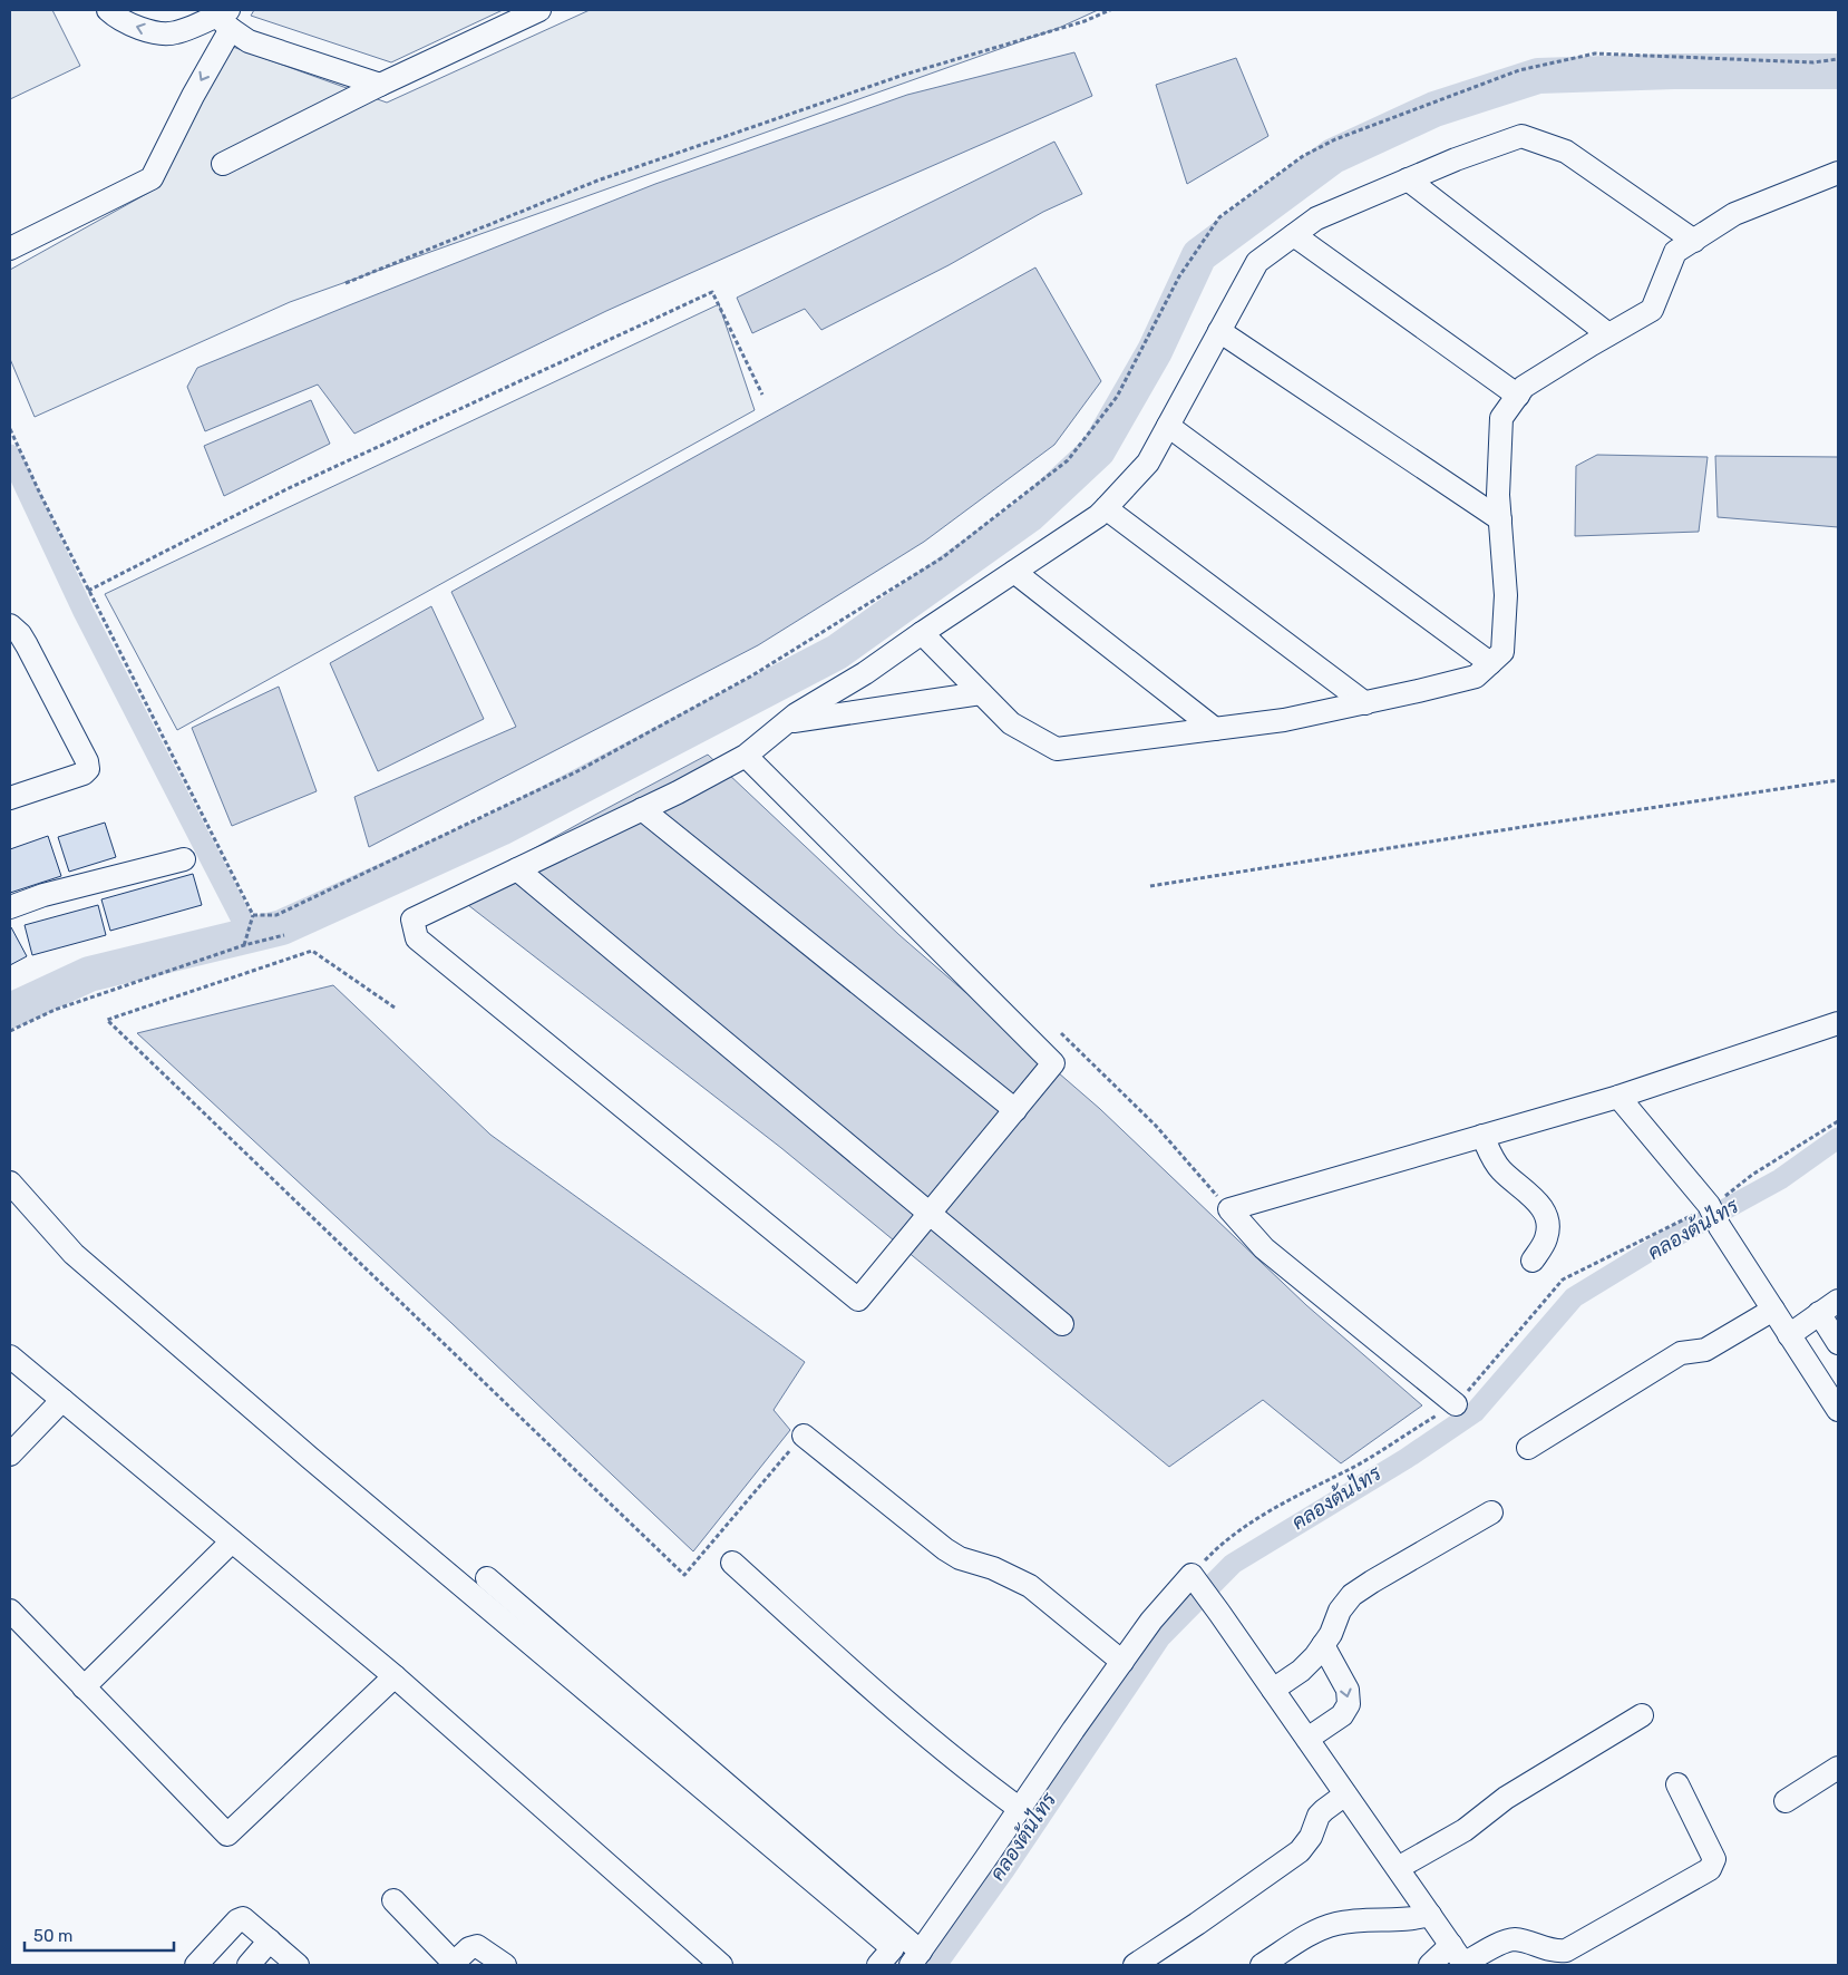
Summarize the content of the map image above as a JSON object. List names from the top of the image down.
{
  "water": ["คลองต้นไทร"],
  "scale_bar": "50 m"
}
